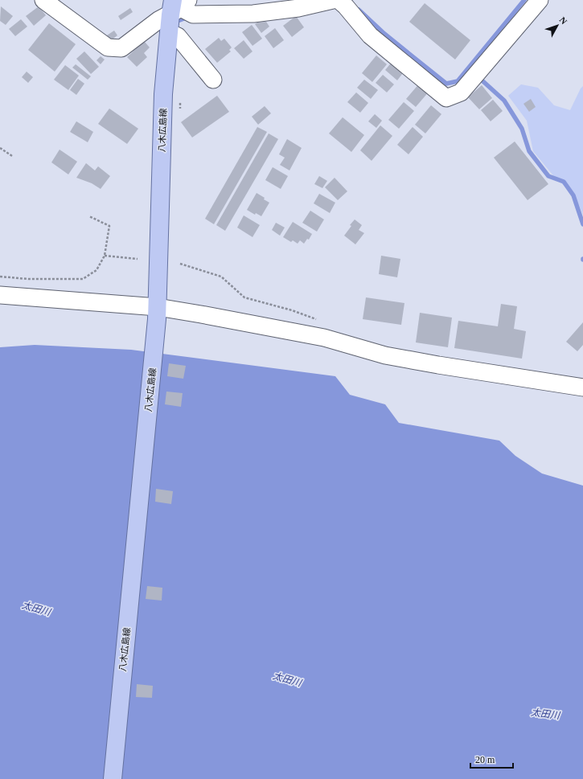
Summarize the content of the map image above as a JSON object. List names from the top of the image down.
{
  "streets": {
    "main road": ["八木広島線"]
  },
  "water": ["太田川"],
  "scale_bar": "20 m",
  "north": "top right"
}
